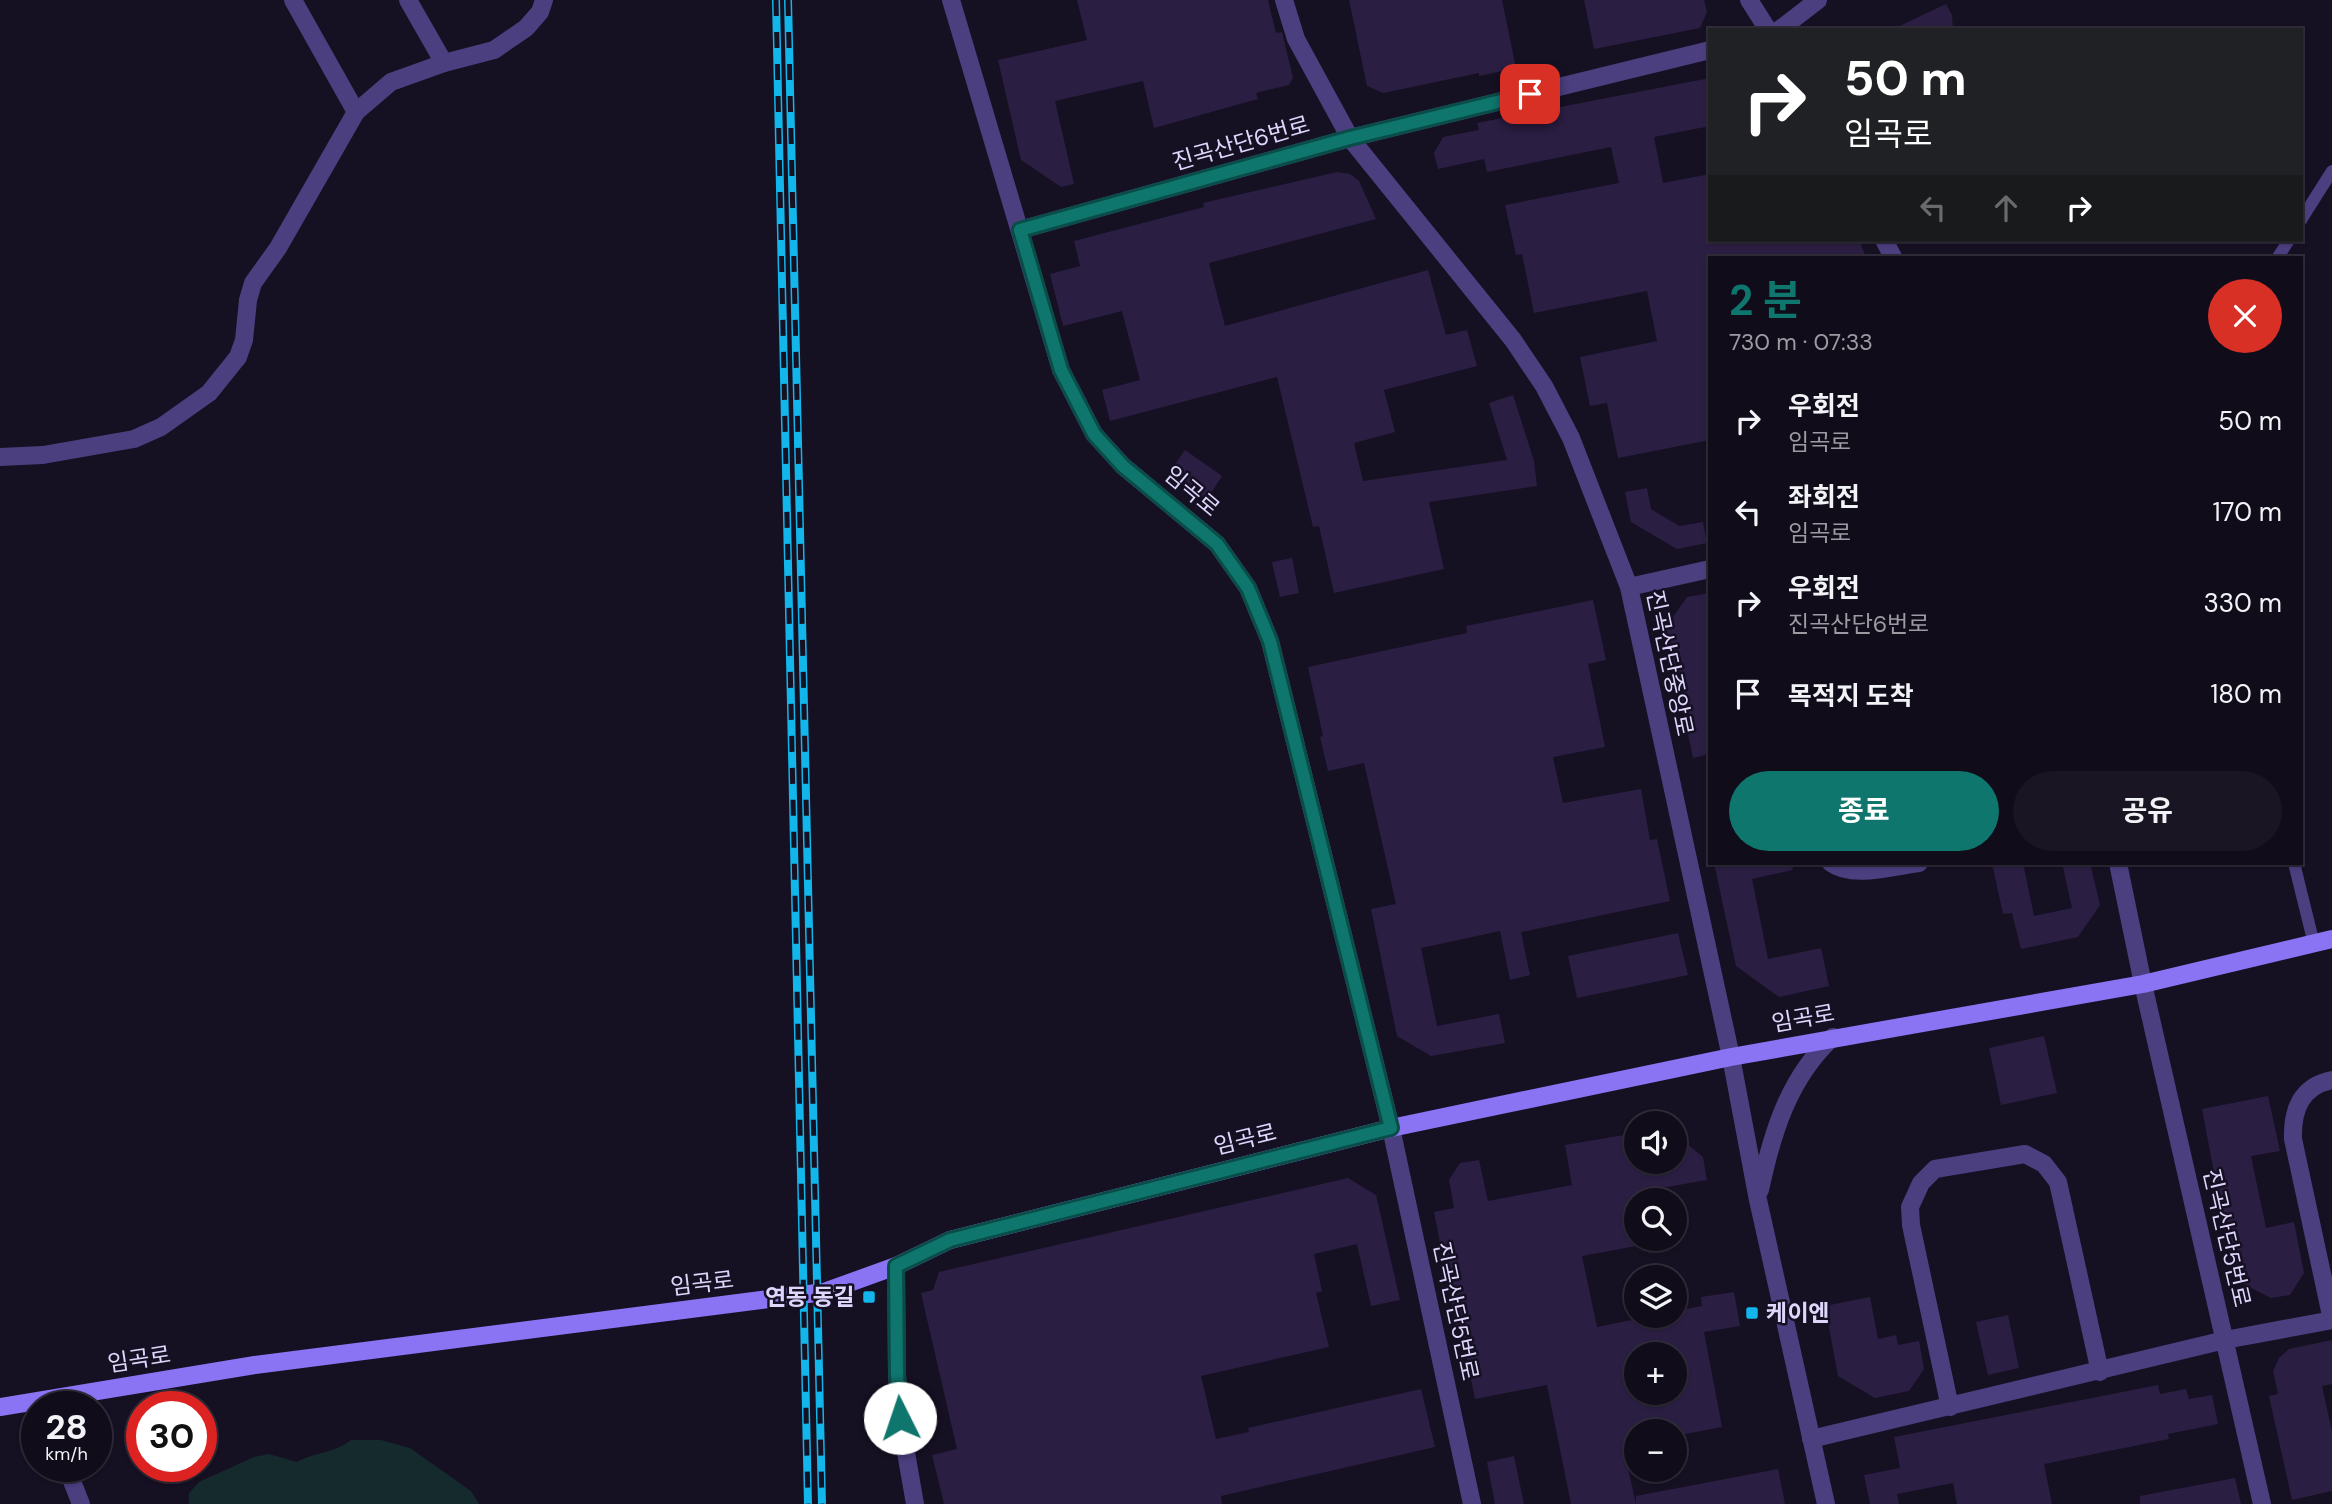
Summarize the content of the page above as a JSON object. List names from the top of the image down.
{
  "streets": {
    "main road": ["임곡로"],
    "street": ["진곡산단6번로", "진곡산단중앙로", "진곡산단5번로"]
  },
  "crossings": [
    ["진곡산단6번로", "임곡로"],
    ["진곡산단6번로", "진곡산단중앙로"],
    ["임곡로", "진곡산단중앙로"],
    ["임곡로", "진곡산단5번로"]
  ],
  "places": {
    "transit": ["연동 동길", "케이엔"]
  },
  "page": {
    "turn": ["50 m", "임곡로"],
    "heading": ["2 분", "730 m · 07:33"],
    "list": [
      {
        "name": "우회전",
        "note": "임곡로",
        "value": "50 m"
      },
      {
        "name": "좌회전",
        "note": "임곡로",
        "value": "170 m"
      },
      {
        "name": "우회전",
        "note": "진곡산단6번로",
        "value": "330 m"
      },
      {
        "name": "목적지 도착",
        "value": "180 m"
      }
    ],
    "buttons": ["종료", "공유"],
    "map_buttons": ["+", "−"],
    "speed": "28 km/h",
    "limit": "30"
  }
}
